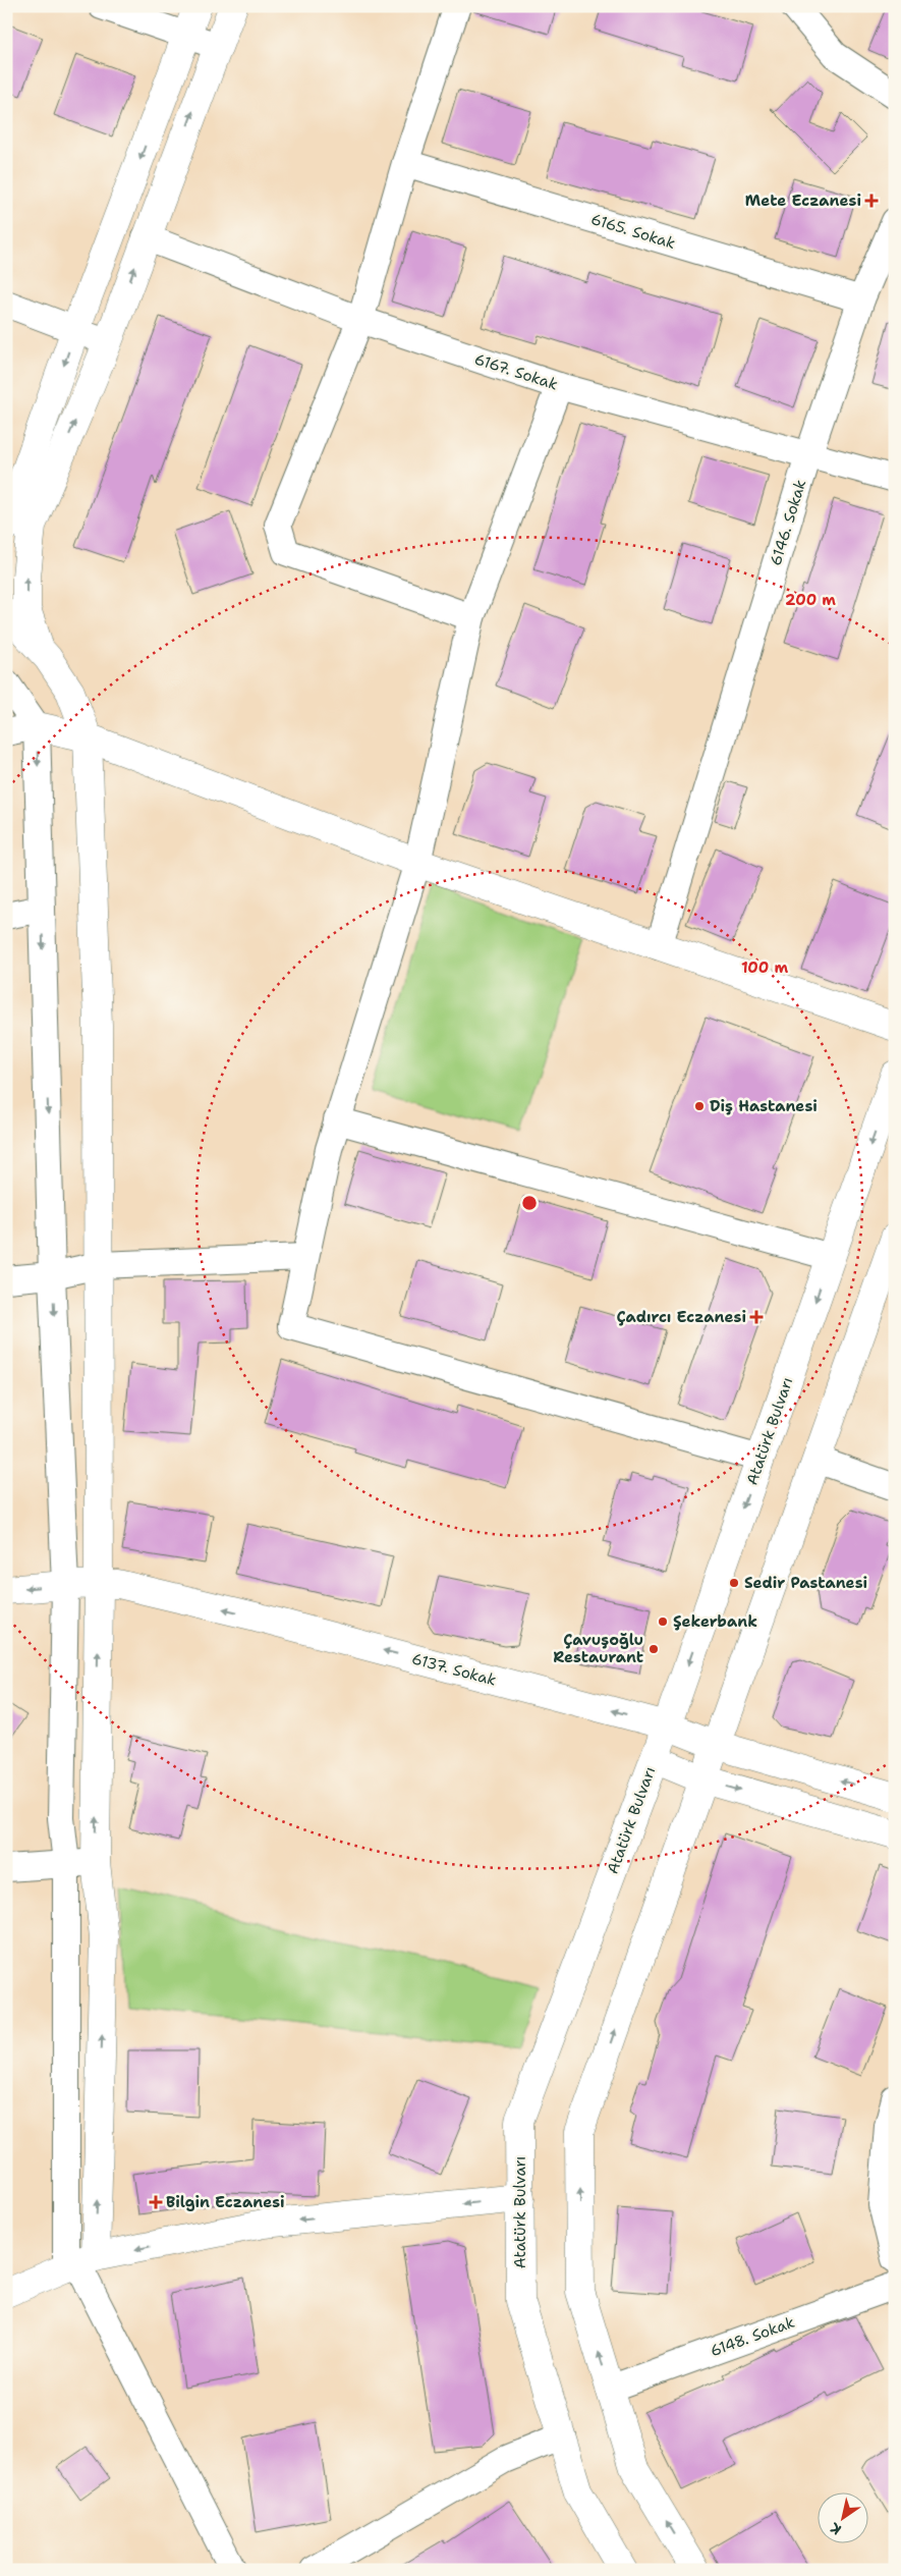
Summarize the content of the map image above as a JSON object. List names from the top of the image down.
{
  "streets": {
    "street": [
      "6165. Sokak",
      "6167. Sokak",
      "6146. Sokak",
      "Atatürk Bulvarı",
      "6137. Sokak",
      "6148. Sokak"
    ]
  },
  "crossings": [
    ["6165. Sokak", "6146. Sokak"],
    ["6167. Sokak", "6146. Sokak"],
    ["Atatürk Bulvarı", "6137. Sokak"]
  ],
  "one_way": ["6137. Sokak"],
  "places": {
    "health": ["Mete Eczanesi", "Çadırcı Eczanesi", "Bilgin Eczanesi"],
    "other": [
      "Diş Hastanesi",
      "Sedir Pastanesi",
      "Şekerbank",
      "Çavuşoğlu Restaurant"
    ]
  },
  "north": "bottom left",
  "rings": ["200 m", "100 m"]
}
